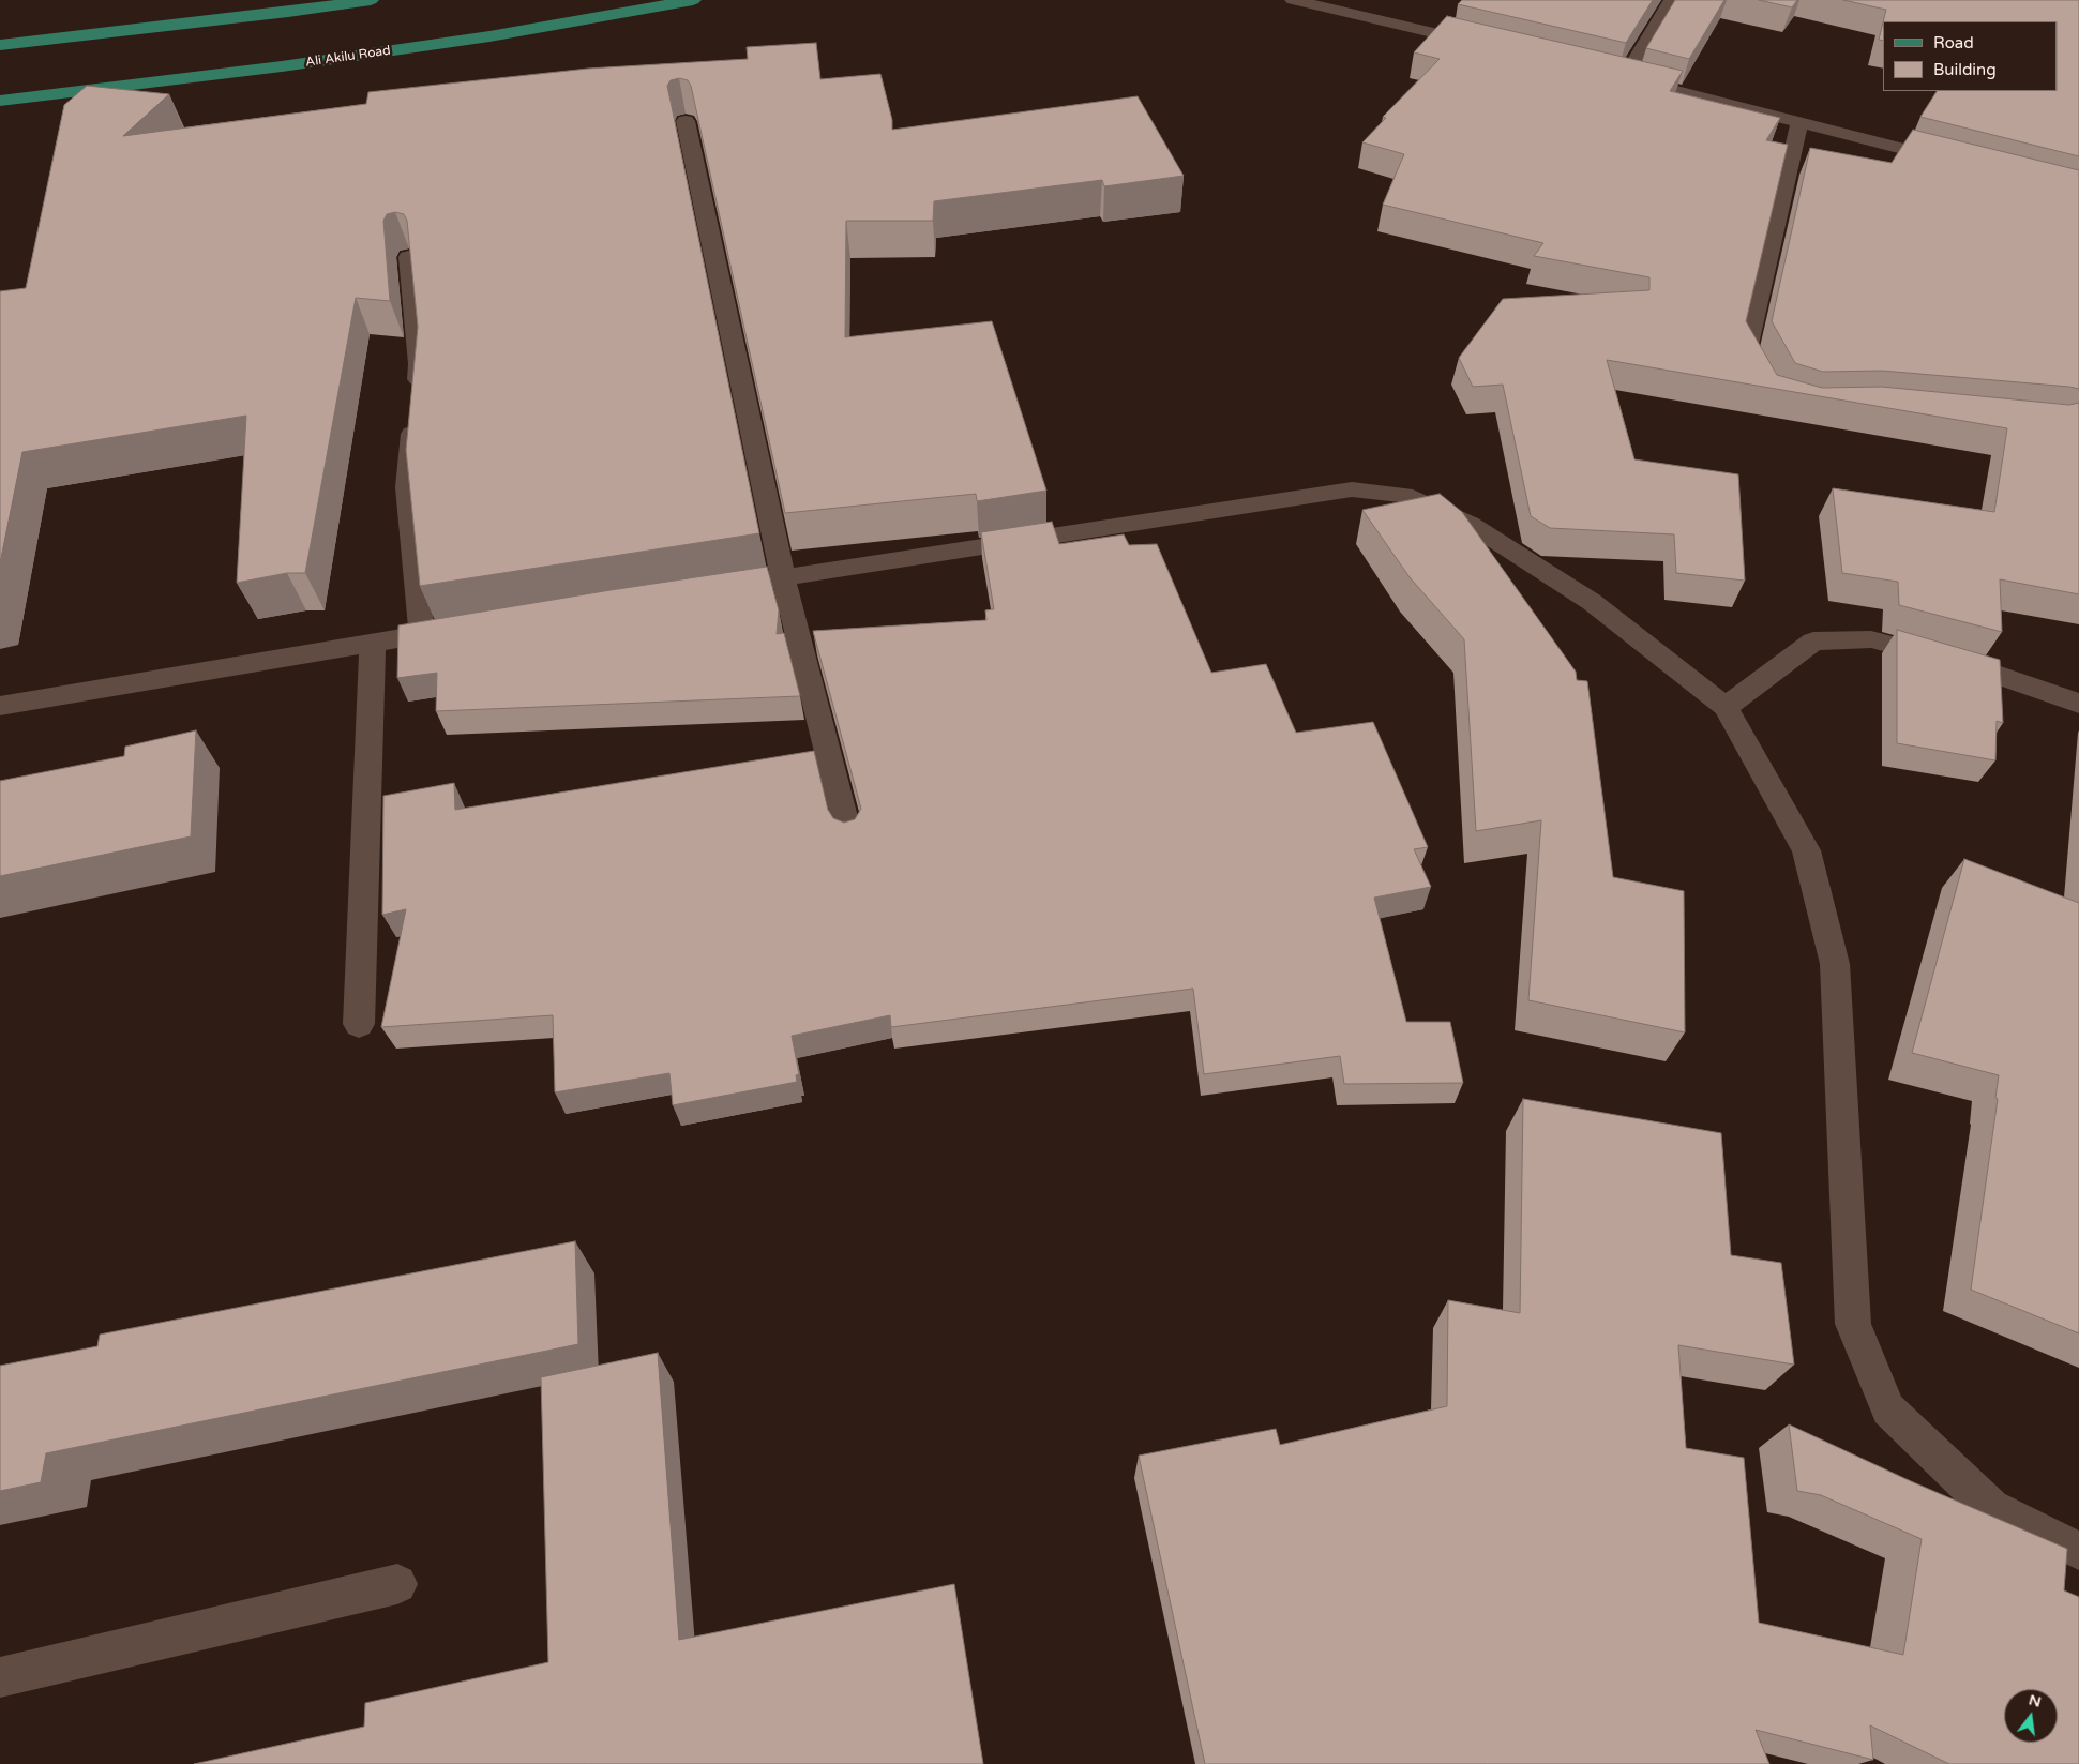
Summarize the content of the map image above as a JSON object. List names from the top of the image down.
{
  "streets": {
    "main road": ["Ali Akilu Road"]
  },
  "legend": ["Road", "Building"],
  "north": "top"
}
